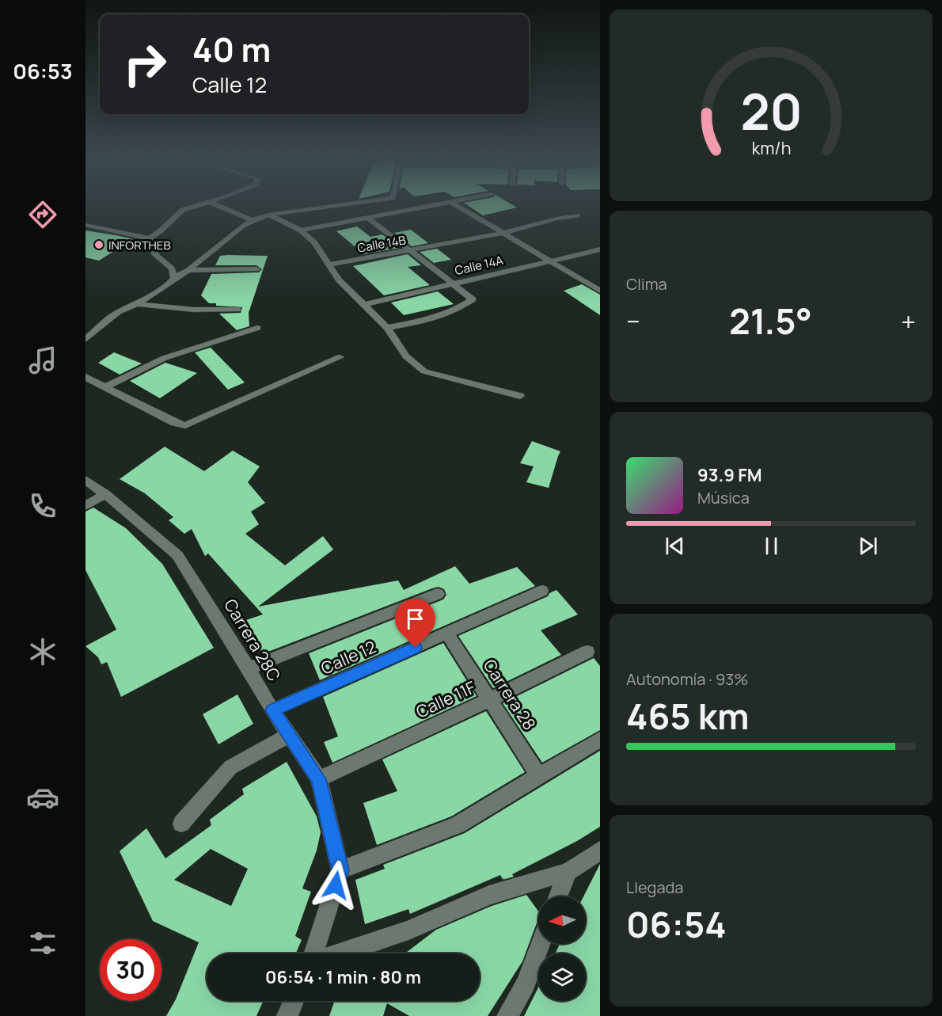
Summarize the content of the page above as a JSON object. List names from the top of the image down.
{
  "streets": {
    "street": [
      "Calle 14B",
      "Calle 14A",
      "Carrera 28C",
      "Calle 12",
      "Carrera 28",
      "Calle 11F"
    ]
  },
  "crossings": [
    ["Carrera 28C", "Calle 12"],
    ["Carrera 28C", "Calle 11F"],
    ["Calle 12", "Carrera 28"],
    ["Carrera 28", "Calle 11F"]
  ],
  "places": ["INFORTHEB"],
  "north": "left",
  "page": {
    "tabs": "06:53",
    "turn": ["40 m", "Calle 12"],
    "tile": [
      "Clima",
      ["Autonomía · 93%", "465 km"],
      ["Llegada", "06:54"]
    ],
    "heat": ["−", "21.5°", "+"],
    "song": ["93.9 FM", "Música"],
    "limit": "30",
    "trip": "06:54 · 1 min · 80 m",
    "gauge": ["20", "km/h"]
  }
}
